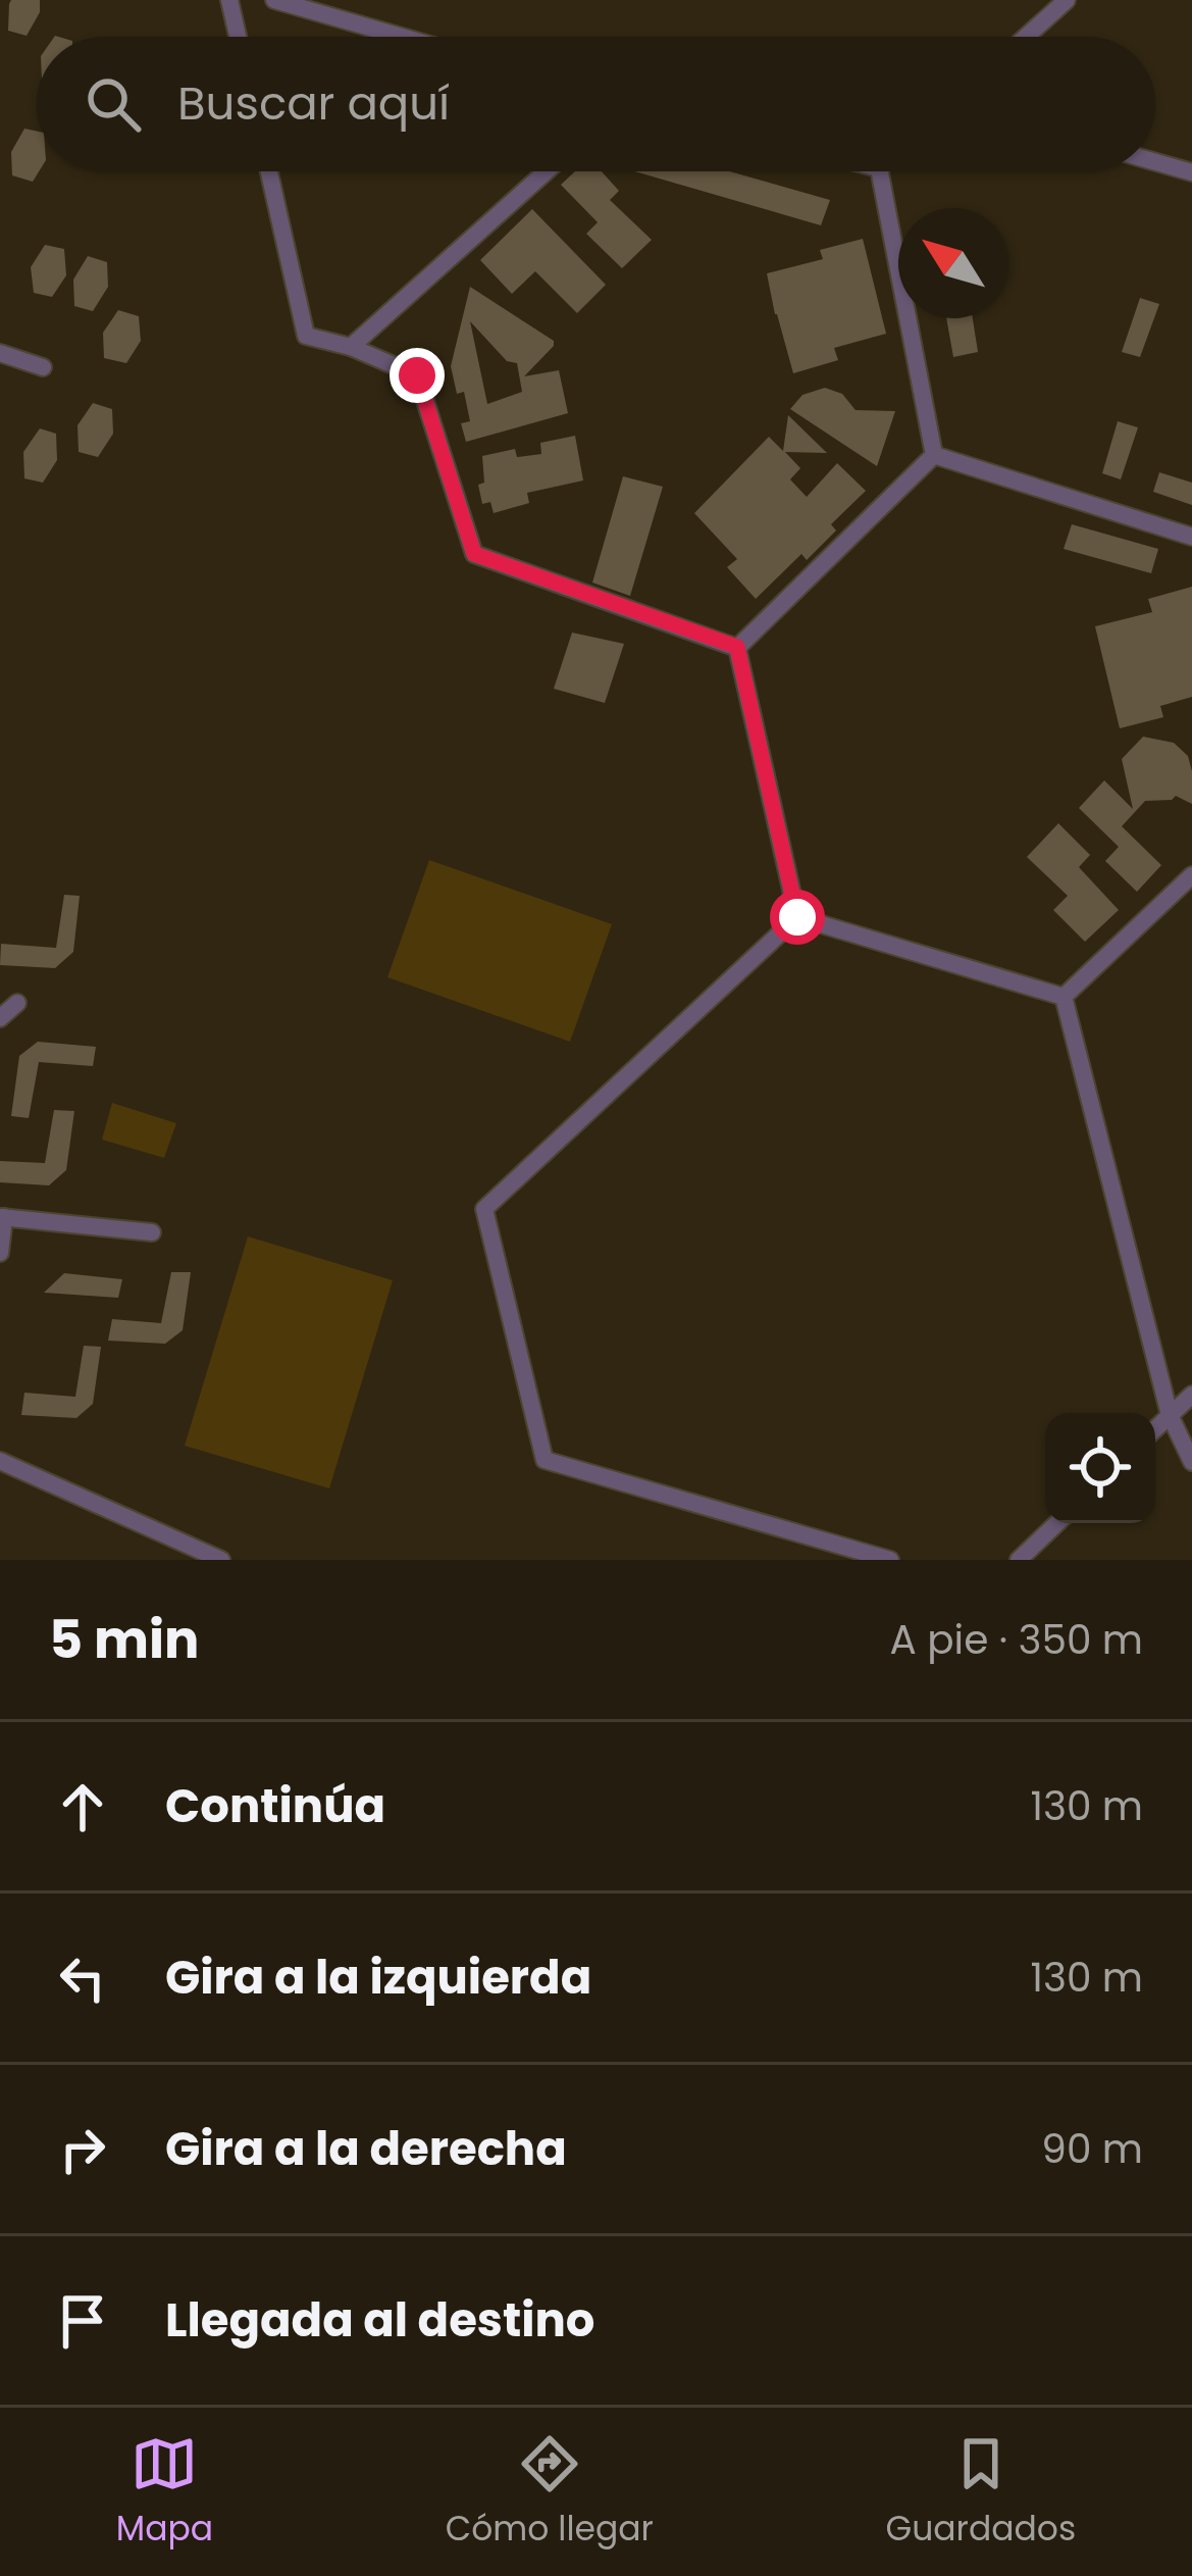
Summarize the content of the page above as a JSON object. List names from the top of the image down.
{
  "north": "top left",
  "page": {
    "search": "Buscar aquí",
    "heading": ["5 min", "A pie · 350 m"],
    "list": [
      ["Continúa", "130 m"],
      ["Gira a la izquierda", "130 m"],
      ["Gira a la derecha", "90 m"],
      "Llegada al destino"
    ],
    "nav": ["Mapa", "Cómo llegar", "Guardados"]
  }
}
